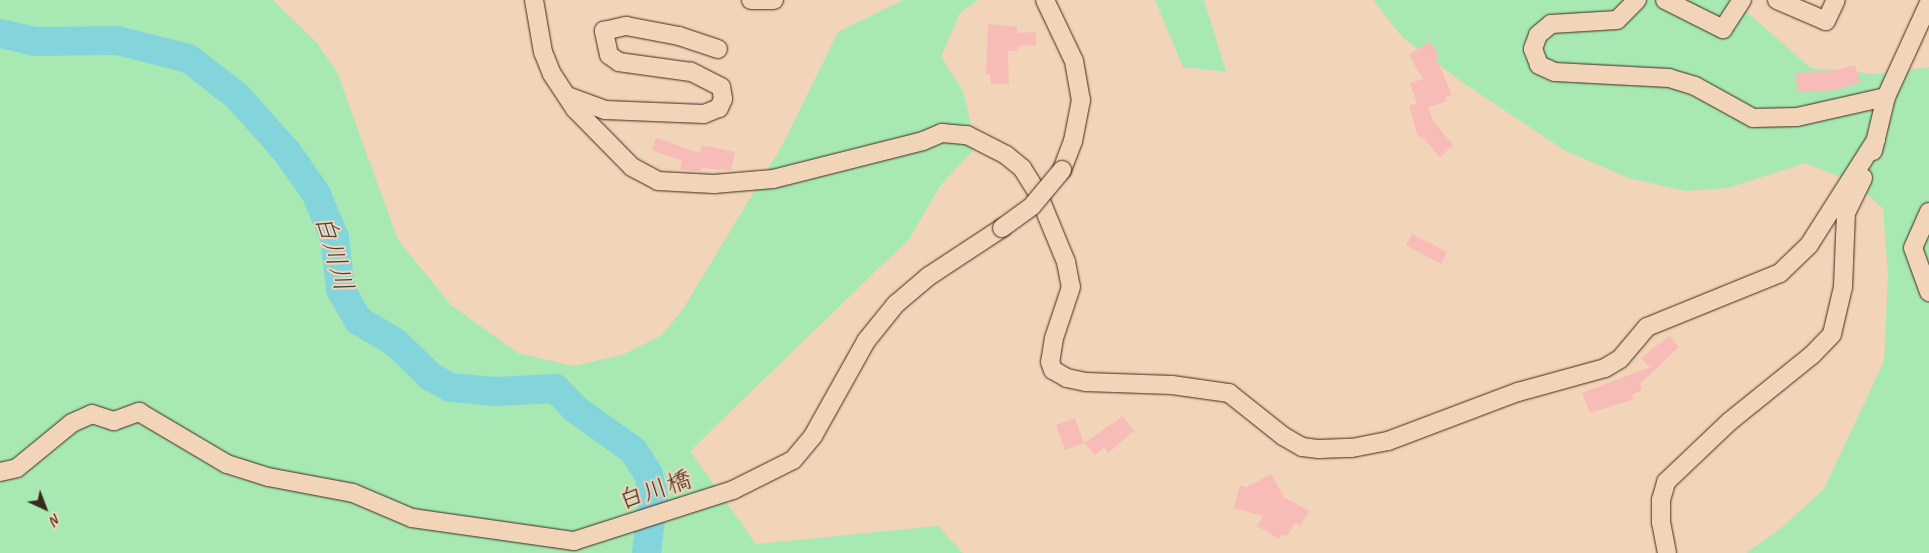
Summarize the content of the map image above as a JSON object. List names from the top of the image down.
{
  "streets": {
    "street": ["白川橋"]
  },
  "water": ["白川川"],
  "north": "bottom right"
}
